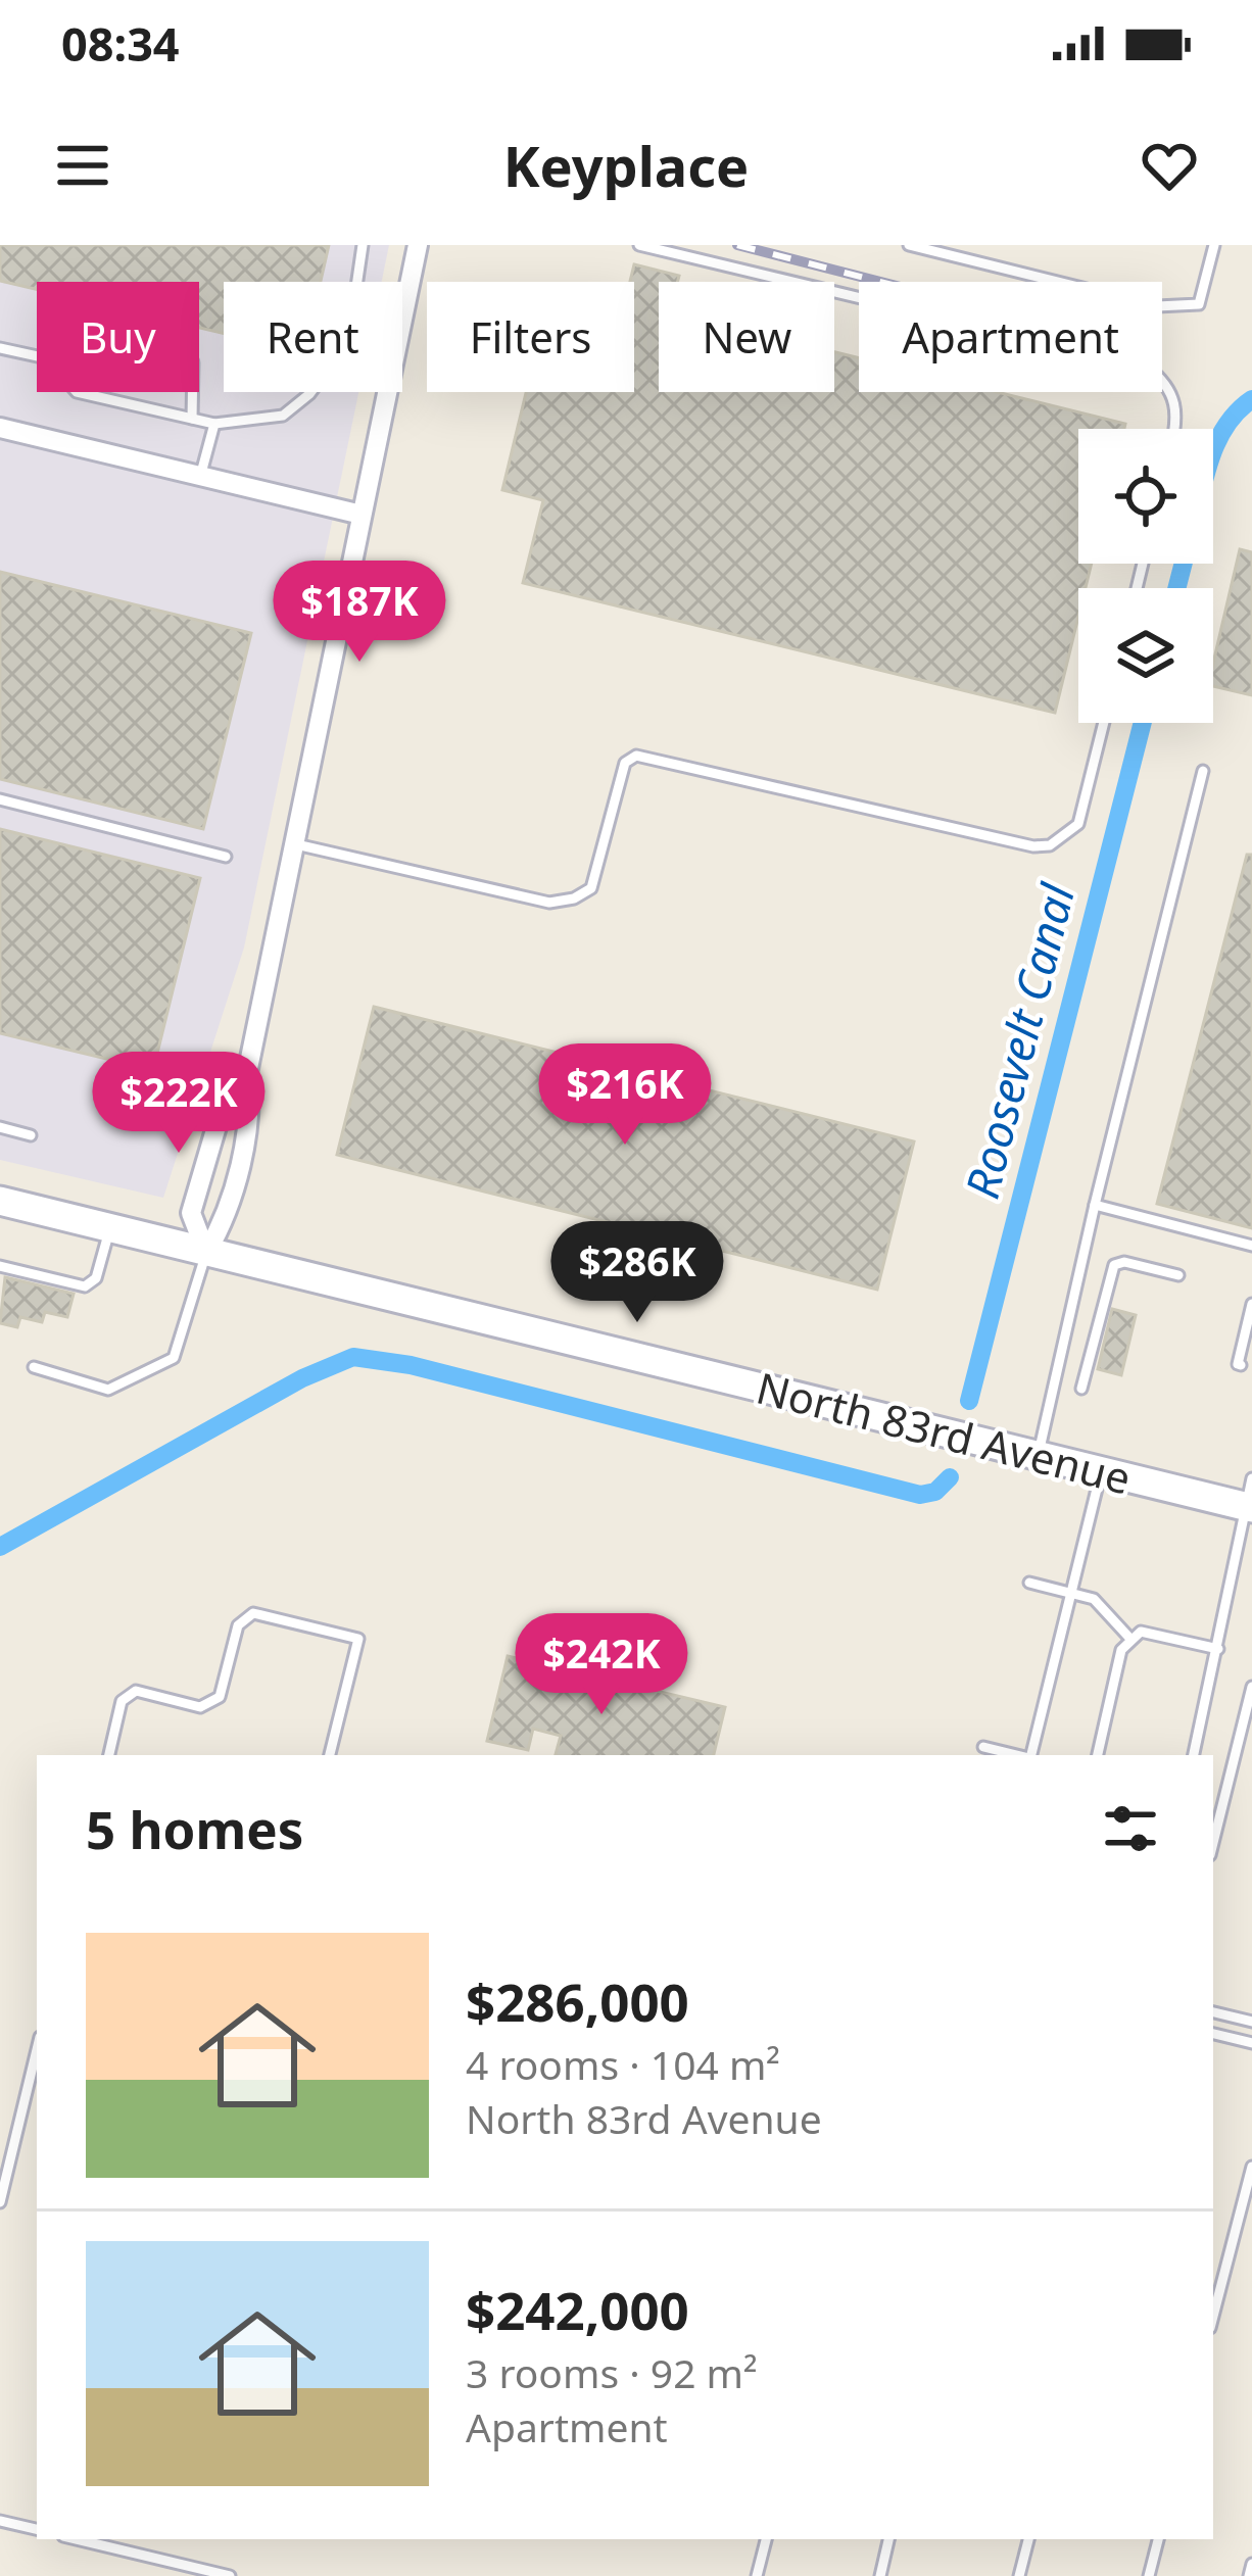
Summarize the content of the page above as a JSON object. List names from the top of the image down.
{
  "streets": {
    "main road": ["North 83rd Avenue"]
  },
  "water": ["Roosevelt Canal"],
  "page": {
    "status": "08:34",
    "header": "Keyplace",
    "chip": [
      "Buy",
      "Rent",
      "Filters",
      "New",
      "Apartment"
    ],
    "price": [
      "$187K",
      "$216K",
      "$222K",
      "$286K",
      "$242K"
    ],
    "heading": "5 homes",
    "list": [
      {
        "name": "$286,000",
        "note": "4 rooms · 104 m² · North 83rd Avenue"
      },
      {
        "name": "$242,000",
        "note": "3 rooms · 92 m² · Apartment"
      }
    ]
  }
}
